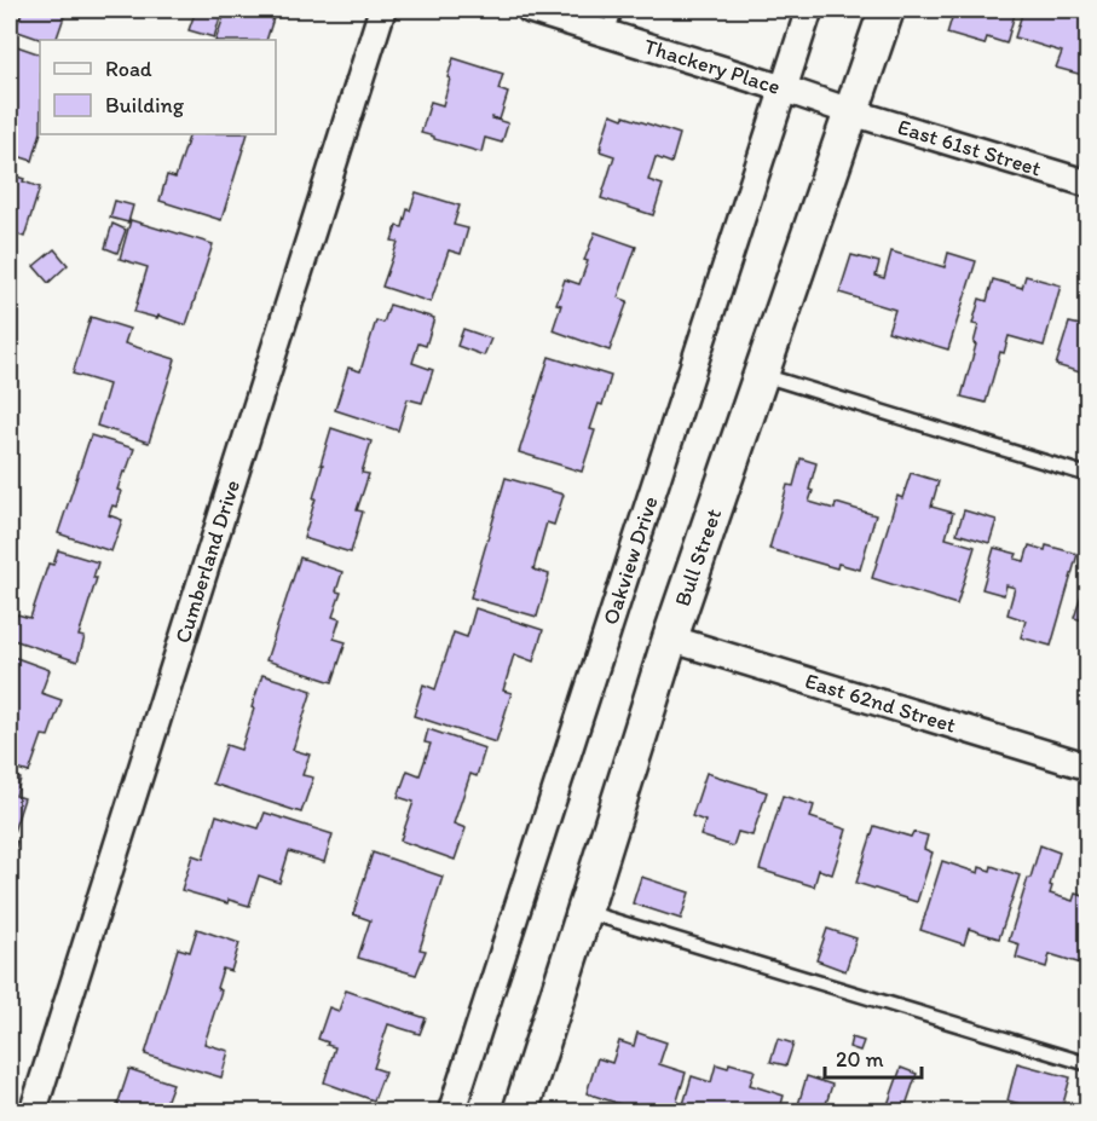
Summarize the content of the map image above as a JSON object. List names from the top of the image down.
{
  "streets": {
    "street": [
      "Thackery Place",
      "East 61st Street",
      "Bull Street",
      "Cumberland Drive",
      "Oakview Drive",
      "East 62nd Street"
    ]
  },
  "crossings": [
    ["Thackery Place", "East 61st Street"],
    ["Thackery Place", "Bull Street"],
    ["Thackery Place", "Oakview Drive"],
    ["East 61st Street", "Bull Street"],
    ["Bull Street", "East 62nd Street"]
  ],
  "legend": ["Road", "Building"],
  "scale_bar": "20 m"
}
